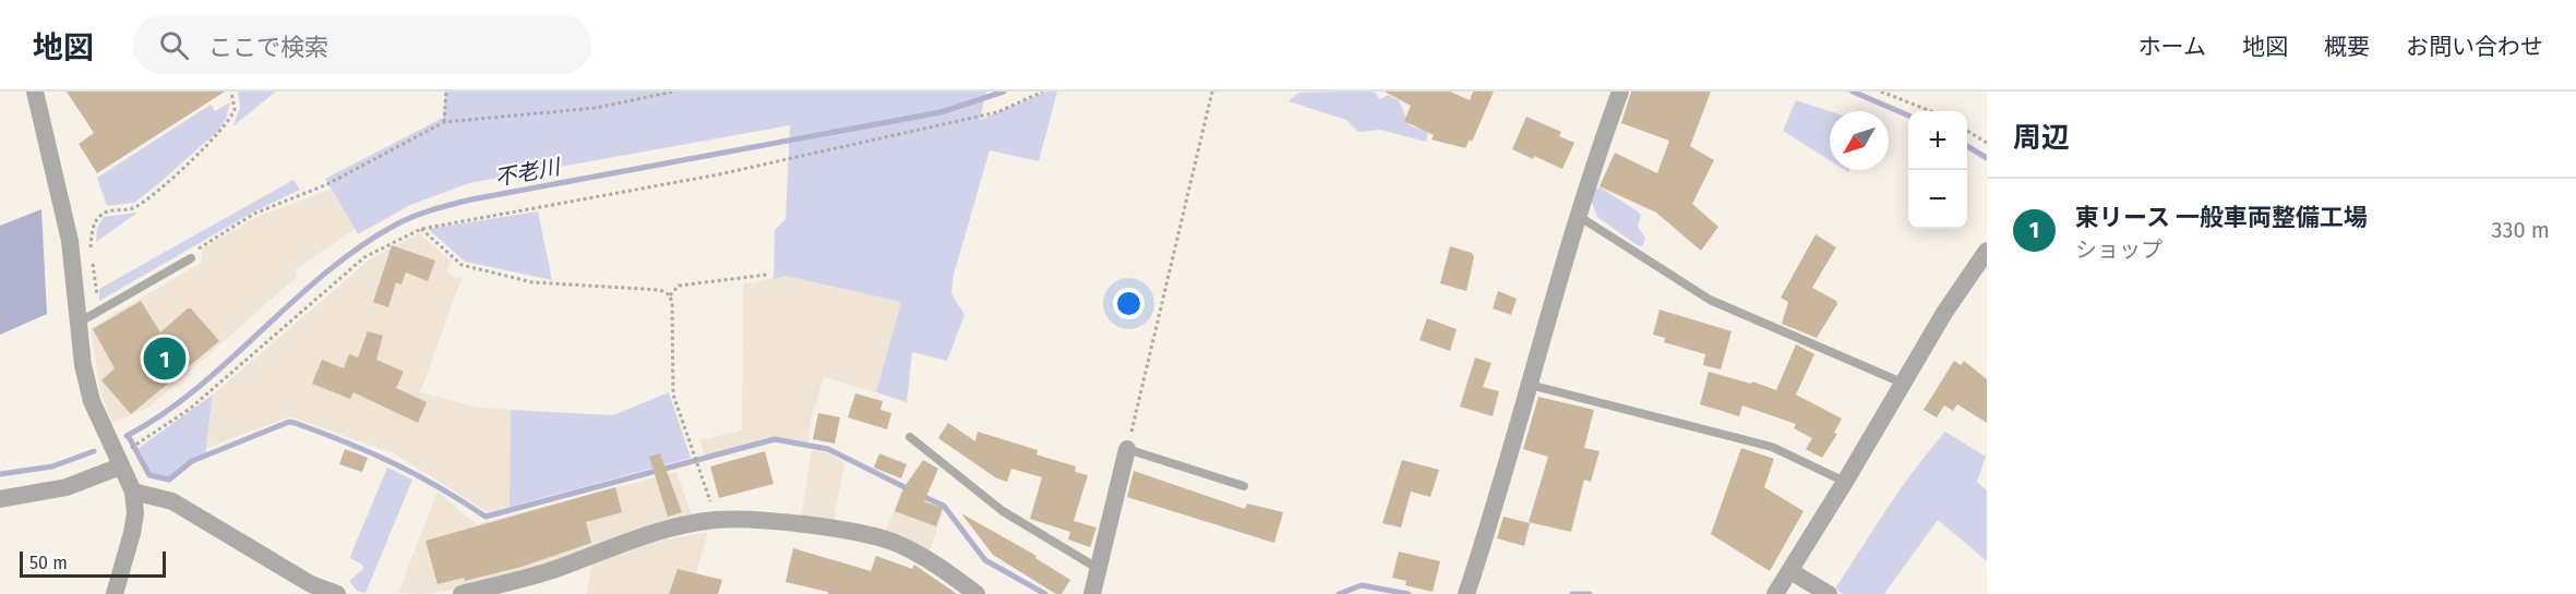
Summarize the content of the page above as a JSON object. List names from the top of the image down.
{
  "water": ["不老川"],
  "scale_bar": "50 m",
  "north": "bottom left",
  "page": {
    "header": "地図",
    "search": "ここで検索",
    "nav": [
      "ホーム",
      "地図",
      "概要",
      "お問い合わせ"
    ],
    "heading": "周辺",
    "map_buttons": ["+", "−"],
    "list": [
      {
        "mark": "1",
        "name": "東リース 一般車両整備工場",
        "note": "ショップ",
        "value": "330 m"
      }
    ],
    "pins": "1",
    "scale": "50 m"
  }
}
